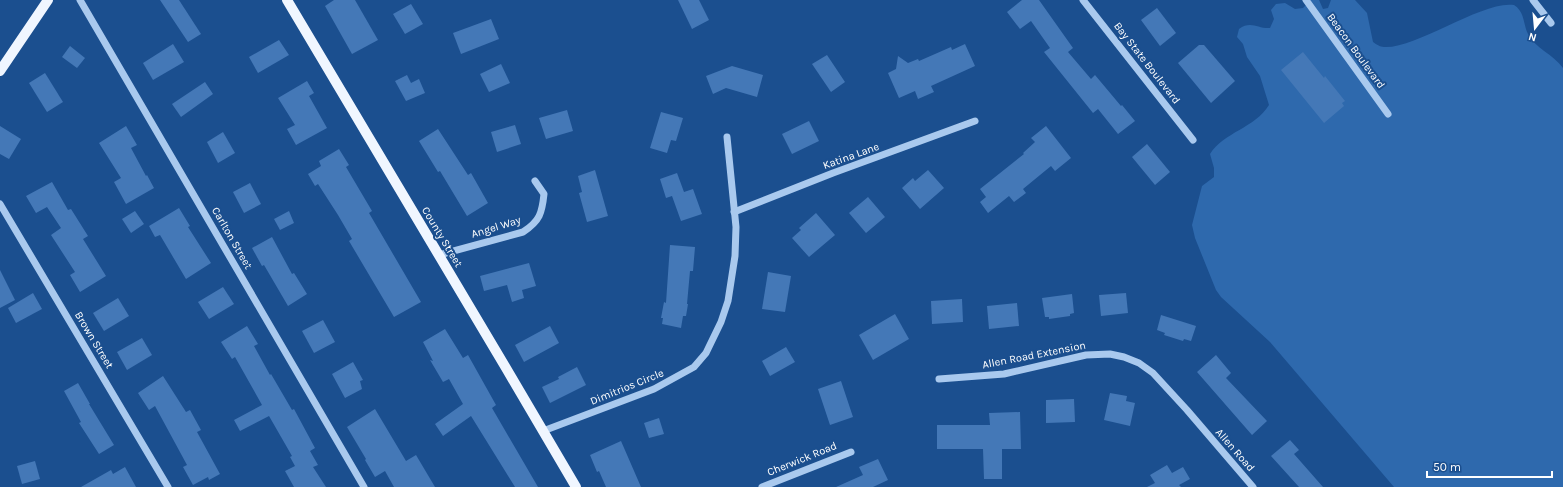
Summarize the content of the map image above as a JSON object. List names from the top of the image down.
{
  "streets": {
    "main road": ["County Street"],
    "street": [
      "Beacon Boulevard",
      "Bay State Boulevard",
      "Katina Lane",
      "Angel Way",
      "Carlton Street",
      "Brown Street",
      "Allen Road Extension",
      "Dimitrios Circle",
      "Allen Road",
      "Cherwick Road"
    ]
  },
  "crossings": [
    ["Katina Lane", "Dimitrios Circle"],
    ["Angel Way", "County Street"],
    ["County Street", "Dimitrios Circle"],
    ["Allen Road Extension", "Allen Road"]
  ],
  "scale_bar": "50 m",
  "north": "bottom"
}
